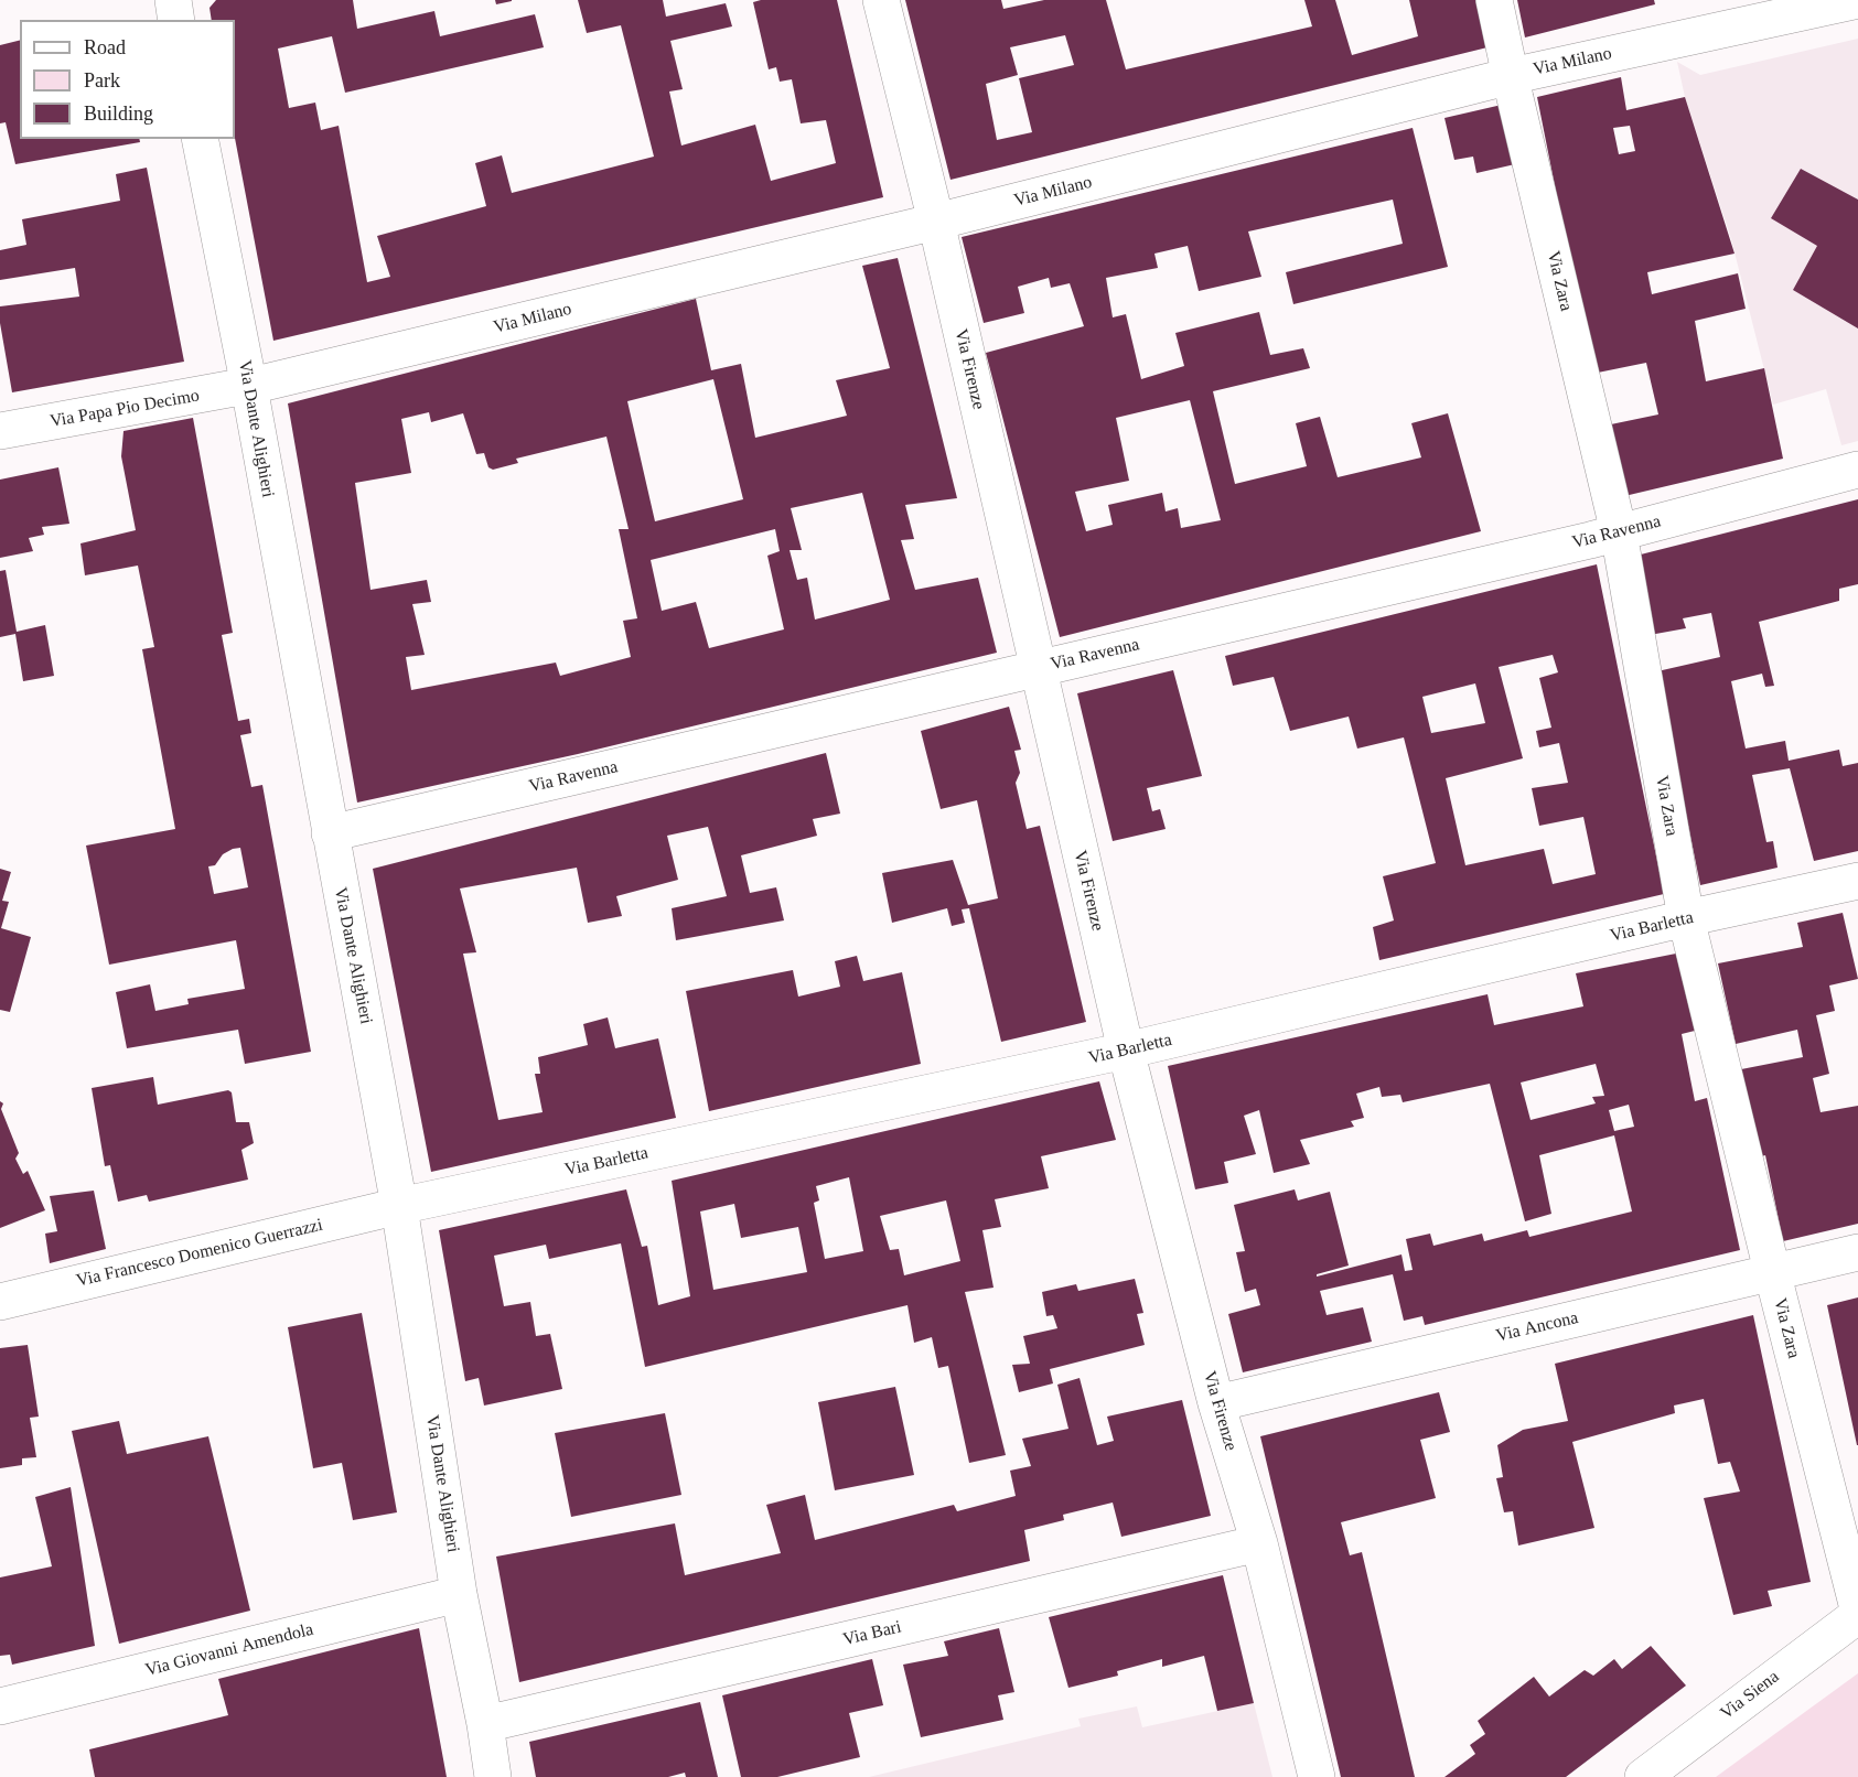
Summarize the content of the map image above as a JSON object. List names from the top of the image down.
{
  "streets": {
    "street": [
      "Via Milano",
      "Via Zara",
      "Via Firenze",
      "Via Papa Pio Decimo",
      "Via Dante Alighieri",
      "Via Ravenna",
      "Via Barletta",
      "Via Francesco Domenico Guerrazzi",
      "Via Ancona",
      "Via Bari",
      "Via Giovanni Amendola",
      "Via Siena"
    ]
  },
  "crossings": [
    ["Via Milano", "Via Zara"],
    ["Via Milano", "Via Firenze"],
    ["Via Milano", "Via Papa Pio Decimo"],
    ["Via Milano", "Via Dante Alighieri"],
    ["Via Zara", "Via Ravenna"],
    ["Via Zara", "Via Barletta"],
    ["Via Zara", "Via Ancona"],
    ["Via Firenze", "Via Ravenna"],
    ["Via Firenze", "Via Barletta"],
    ["Via Firenze", "Via Ancona"],
    ["Via Firenze", "Via Bari"],
    ["Via Papa Pio Decimo", "Via Dante Alighieri"],
    ["Via Dante Alighieri", "Via Ravenna"],
    ["Via Dante Alighieri", "Via Barletta"],
    ["Via Dante Alighieri", "Via Francesco Domenico Guerrazzi"],
    ["Via Dante Alighieri", "Via Bari"],
    ["Via Dante Alighieri", "Via Giovanni Amendola"],
    ["Via Barletta", "Via Francesco Domenico Guerrazzi"]
  ],
  "legend": ["Road", "Park", "Building"]
}
